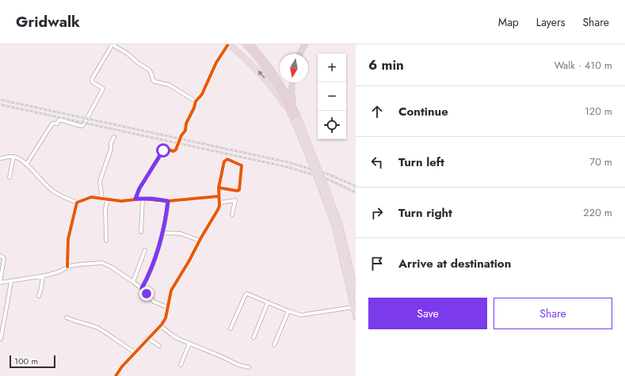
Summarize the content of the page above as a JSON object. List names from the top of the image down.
{
  "scale_bar": "100 m",
  "north": "bottom",
  "page": {
    "header": "Gridwalk",
    "nav": ["Map", "Layers", "Share"],
    "heading": ["6 min", "Walk · 410 m"],
    "map_buttons": ["+", "−"],
    "list": [
      ["Continue", "120 m"],
      ["Turn left", "70 m"],
      ["Turn right", "220 m"],
      "Arrive at destination"
    ],
    "buttons": ["Save", "Share"],
    "scale": "100 m"
  }
}
